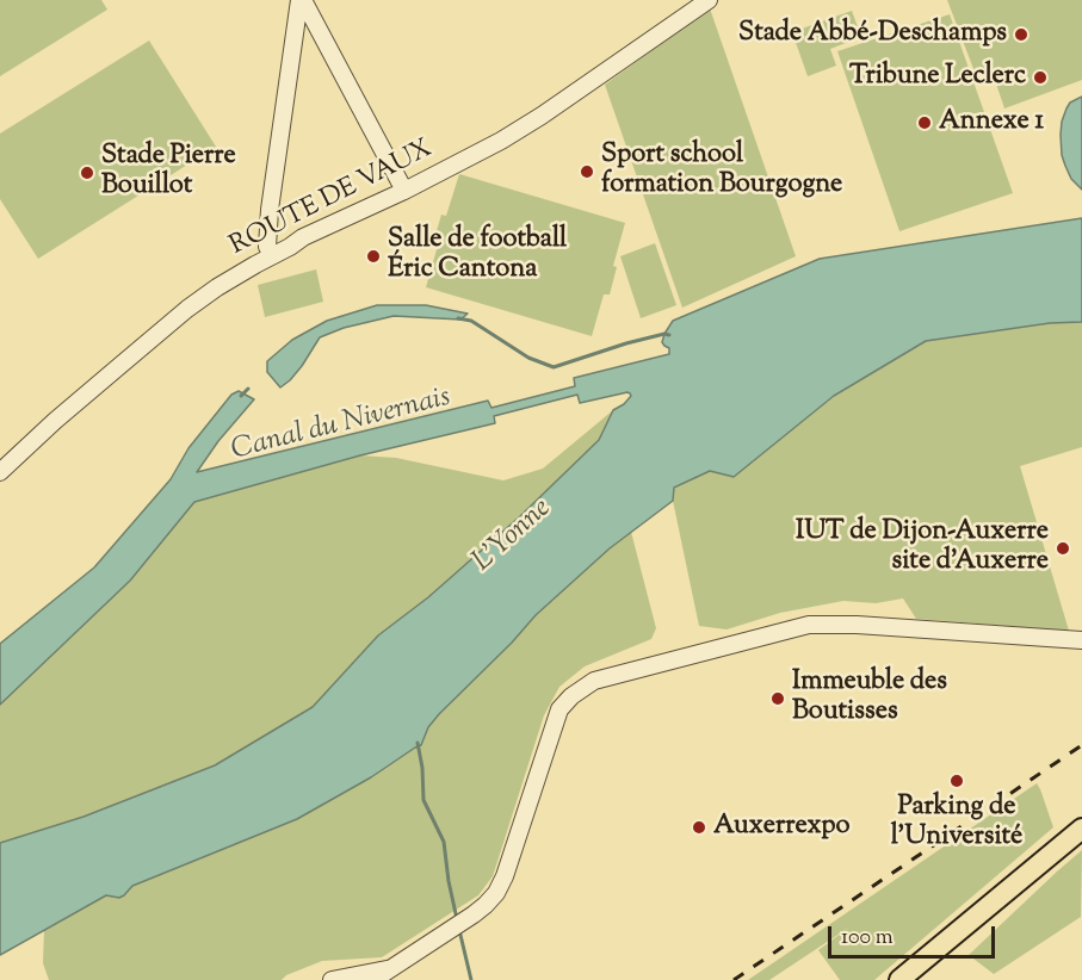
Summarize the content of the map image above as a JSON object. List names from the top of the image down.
{
  "streets": {
    "street": ["ROUTE DE VAUX"]
  },
  "water": ["Canal du Nivernais", "L'Yonne"],
  "places": [
    "Stade Abbé-Deschamps",
    "Tribune Leclerc",
    "Annexe 1",
    "Sport school formation Bourgogne",
    "Stade Pierre Bouillot",
    "Salle de football Éric Cantona",
    "IUT de Dijon-Auxerre site d'Auxerre",
    "Immeuble des Boutisses",
    "Parking de l'Université",
    "Auxerrexpo"
  ],
  "scale_bar": "100 m"
}
